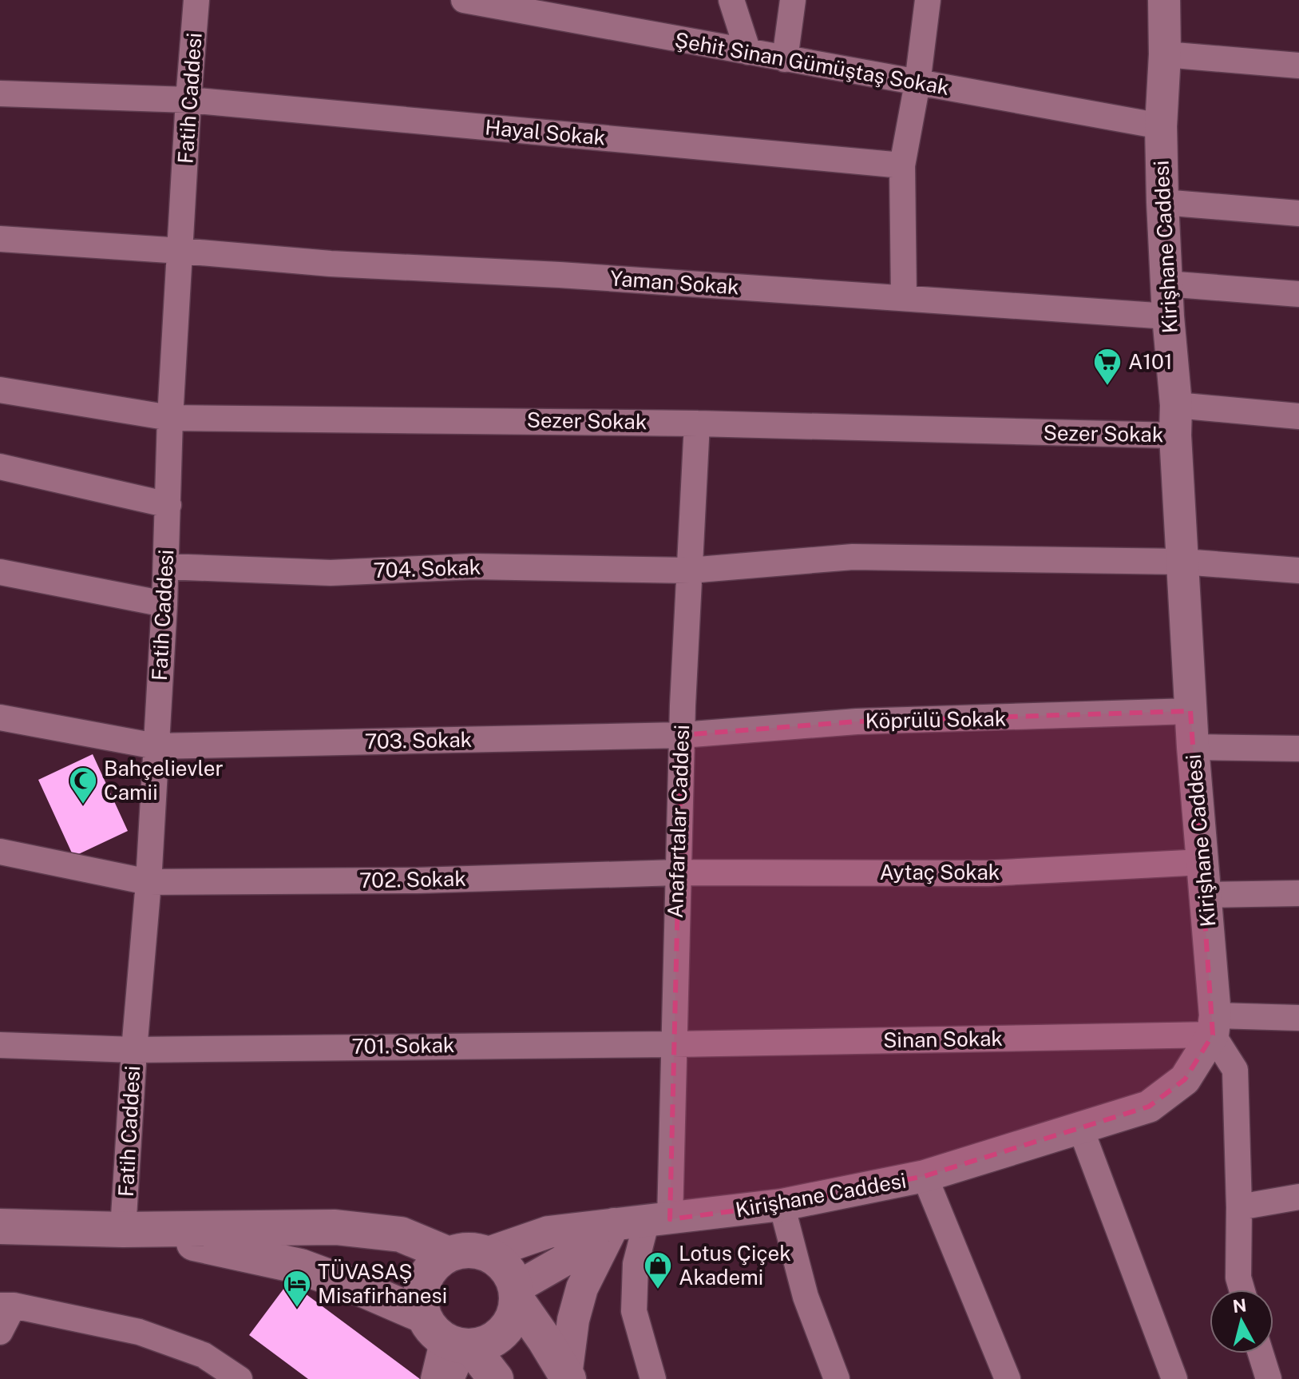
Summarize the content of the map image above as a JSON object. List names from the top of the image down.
{
  "streets": {
    "street": [
      "Şehit Sinan Gümüştaş Sokak",
      "Fatih Caddesi",
      "Hayal Sokak",
      "Kirişhane Caddesi",
      "Yaman Sokak",
      "Sezer Sokak",
      "704. Sokak",
      "Köprülü Sokak",
      "703. Sokak",
      "Anafartalar Caddesi",
      "Aytaç Sokak",
      "702. Sokak",
      "Sinan Sokak",
      "701. Sokak"
    ]
  },
  "crossings": [
    ["Şehit Sinan Gümüştaş Sokak", "Kirişhane Caddesi"],
    ["Fatih Caddesi", "Hayal Sokak"],
    ["Fatih Caddesi", "Yaman Sokak"],
    ["Fatih Caddesi", "Sezer Sokak"],
    ["Fatih Caddesi", "704. Sokak"],
    ["Fatih Caddesi", "703. Sokak"],
    ["Fatih Caddesi", "702. Sokak"],
    ["Fatih Caddesi", "701. Sokak"],
    ["Kirişhane Caddesi", "Yaman Sokak"],
    ["Kirişhane Caddesi", "Sezer Sokak"],
    ["Kirişhane Caddesi", "704. Sokak"],
    ["Kirişhane Caddesi", "Köprülü Sokak"],
    ["Kirişhane Caddesi", "Anafartalar Caddesi"],
    ["Kirişhane Caddesi", "Aytaç Sokak"],
    ["Kirişhane Caddesi", "Sinan Sokak"],
    ["Sezer Sokak", "Anafartalar Caddesi"],
    ["704. Sokak", "Anafartalar Caddesi"],
    ["Köprülü Sokak", "703. Sokak"],
    ["Köprülü Sokak", "Anafartalar Caddesi"],
    ["703. Sokak", "Anafartalar Caddesi"],
    ["Anafartalar Caddesi", "Aytaç Sokak"],
    ["Anafartalar Caddesi", "702. Sokak"],
    ["Anafartalar Caddesi", "Sinan Sokak"],
    ["Anafartalar Caddesi", "701. Sokak"],
    ["Aytaç Sokak", "702. Sokak"],
    ["Sinan Sokak", "701. Sokak"]
  ],
  "places": {
    "supermarket": ["A101"],
    "mosque": ["Bahçelievler Camii"],
    "shop": ["Lotus Çiçek Akademi"],
    "hotel": ["TÜVASAŞ Misafirhanesi"]
  },
  "north": "top"
}
